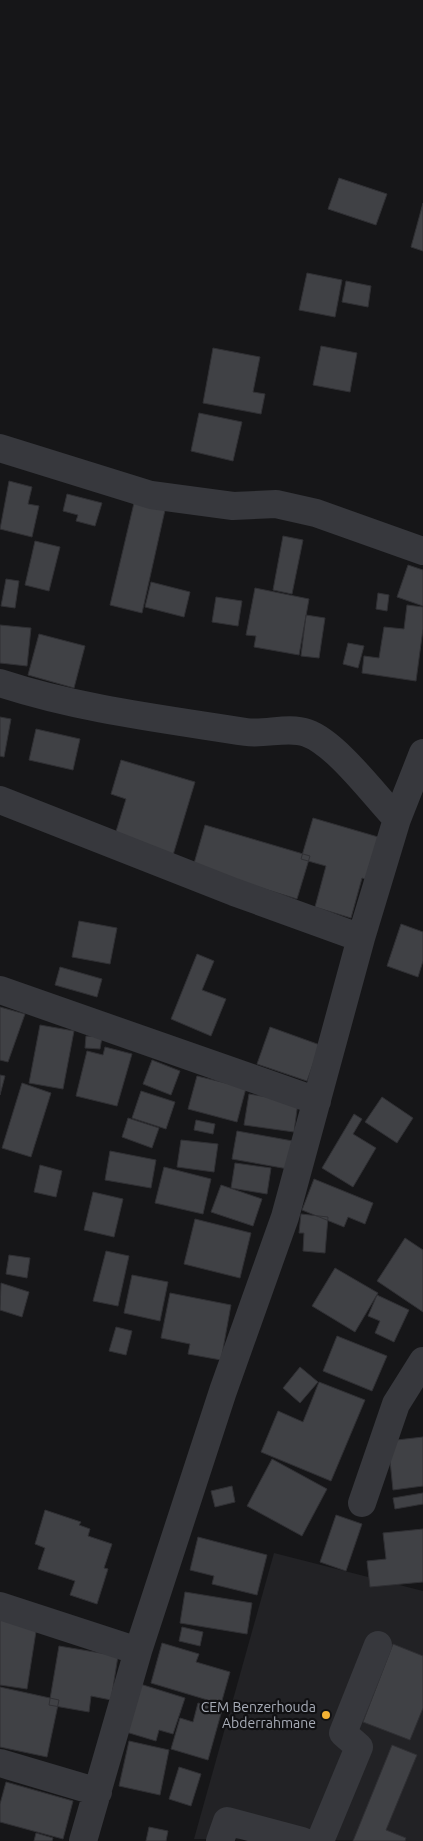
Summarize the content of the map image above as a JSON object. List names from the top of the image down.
{
  "places": ["CEM Benzerhouda Abderrahmane"]
}
